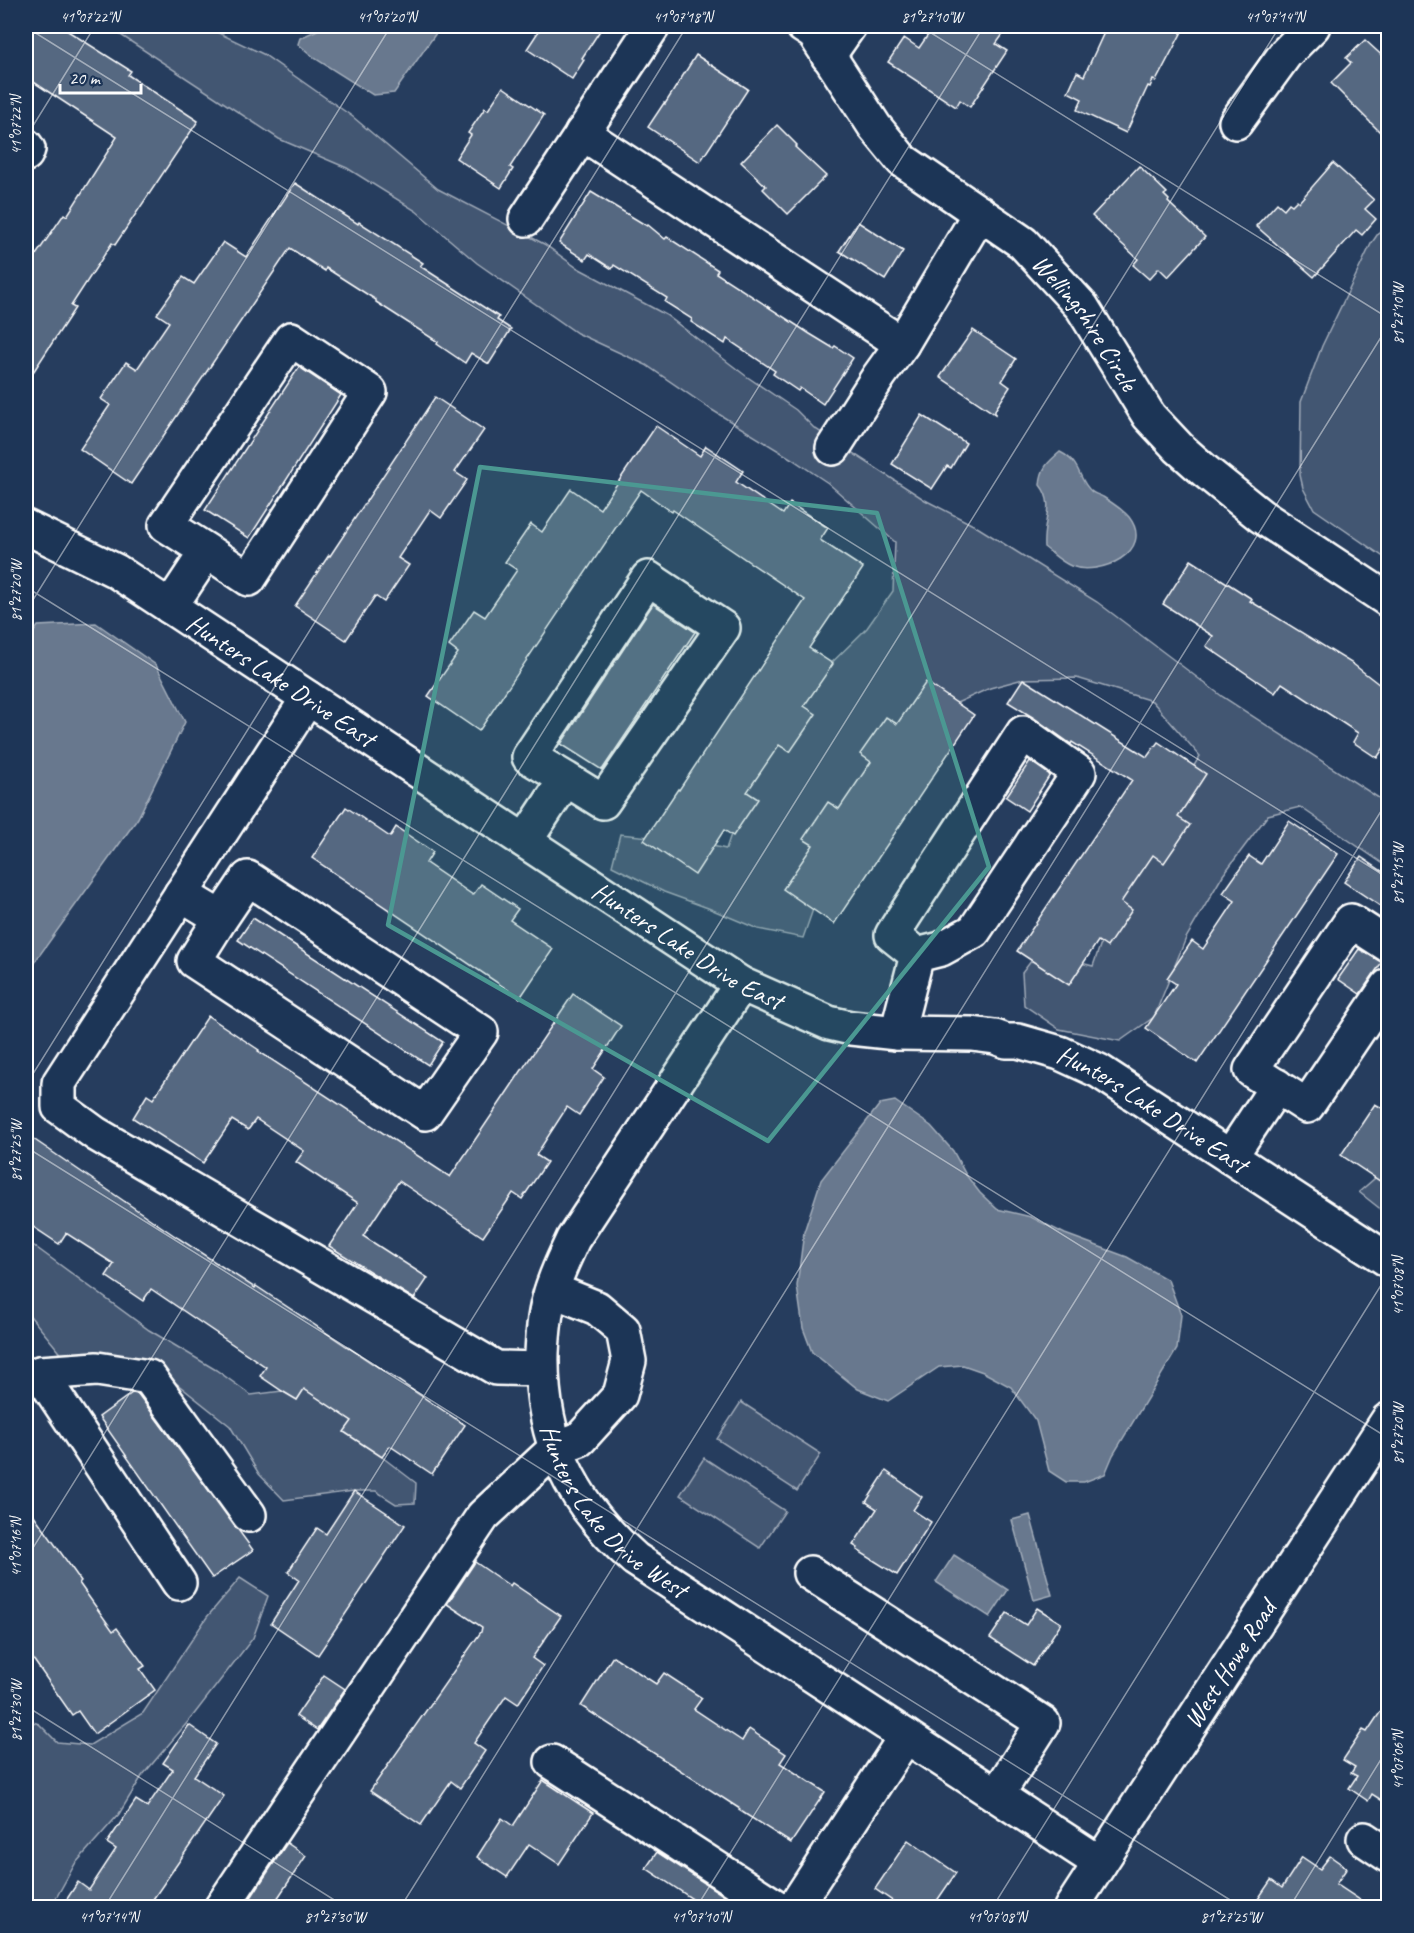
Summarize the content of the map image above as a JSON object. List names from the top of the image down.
{
  "streets": {
    "street": [
      "Wellingshire Circle",
      "Hunters Lake Drive East",
      "Hunters Lake Drive West",
      "West Howe Road"
    ]
  },
  "crossings": [
    ["Hunters Lake Drive East", "Hunters Lake Drive West"],
    ["Hunters Lake Drive West", "West Howe Road"]
  ],
  "scale_bar": "20 m",
  "coordinates": [
    "41°07'22\"N",
    "41°07'20\"N",
    "41°07'18\"N",
    "81°27'10\"W",
    "41°07'14\"N",
    "81°27'20\"W",
    "81°27'15\"W",
    "81°27'25\"W",
    "41°07'08\"N",
    "41°07'16\"N",
    "81°27'30\"W",
    "41°07'06\"N",
    "41°07'10\"N"
  ]
}
